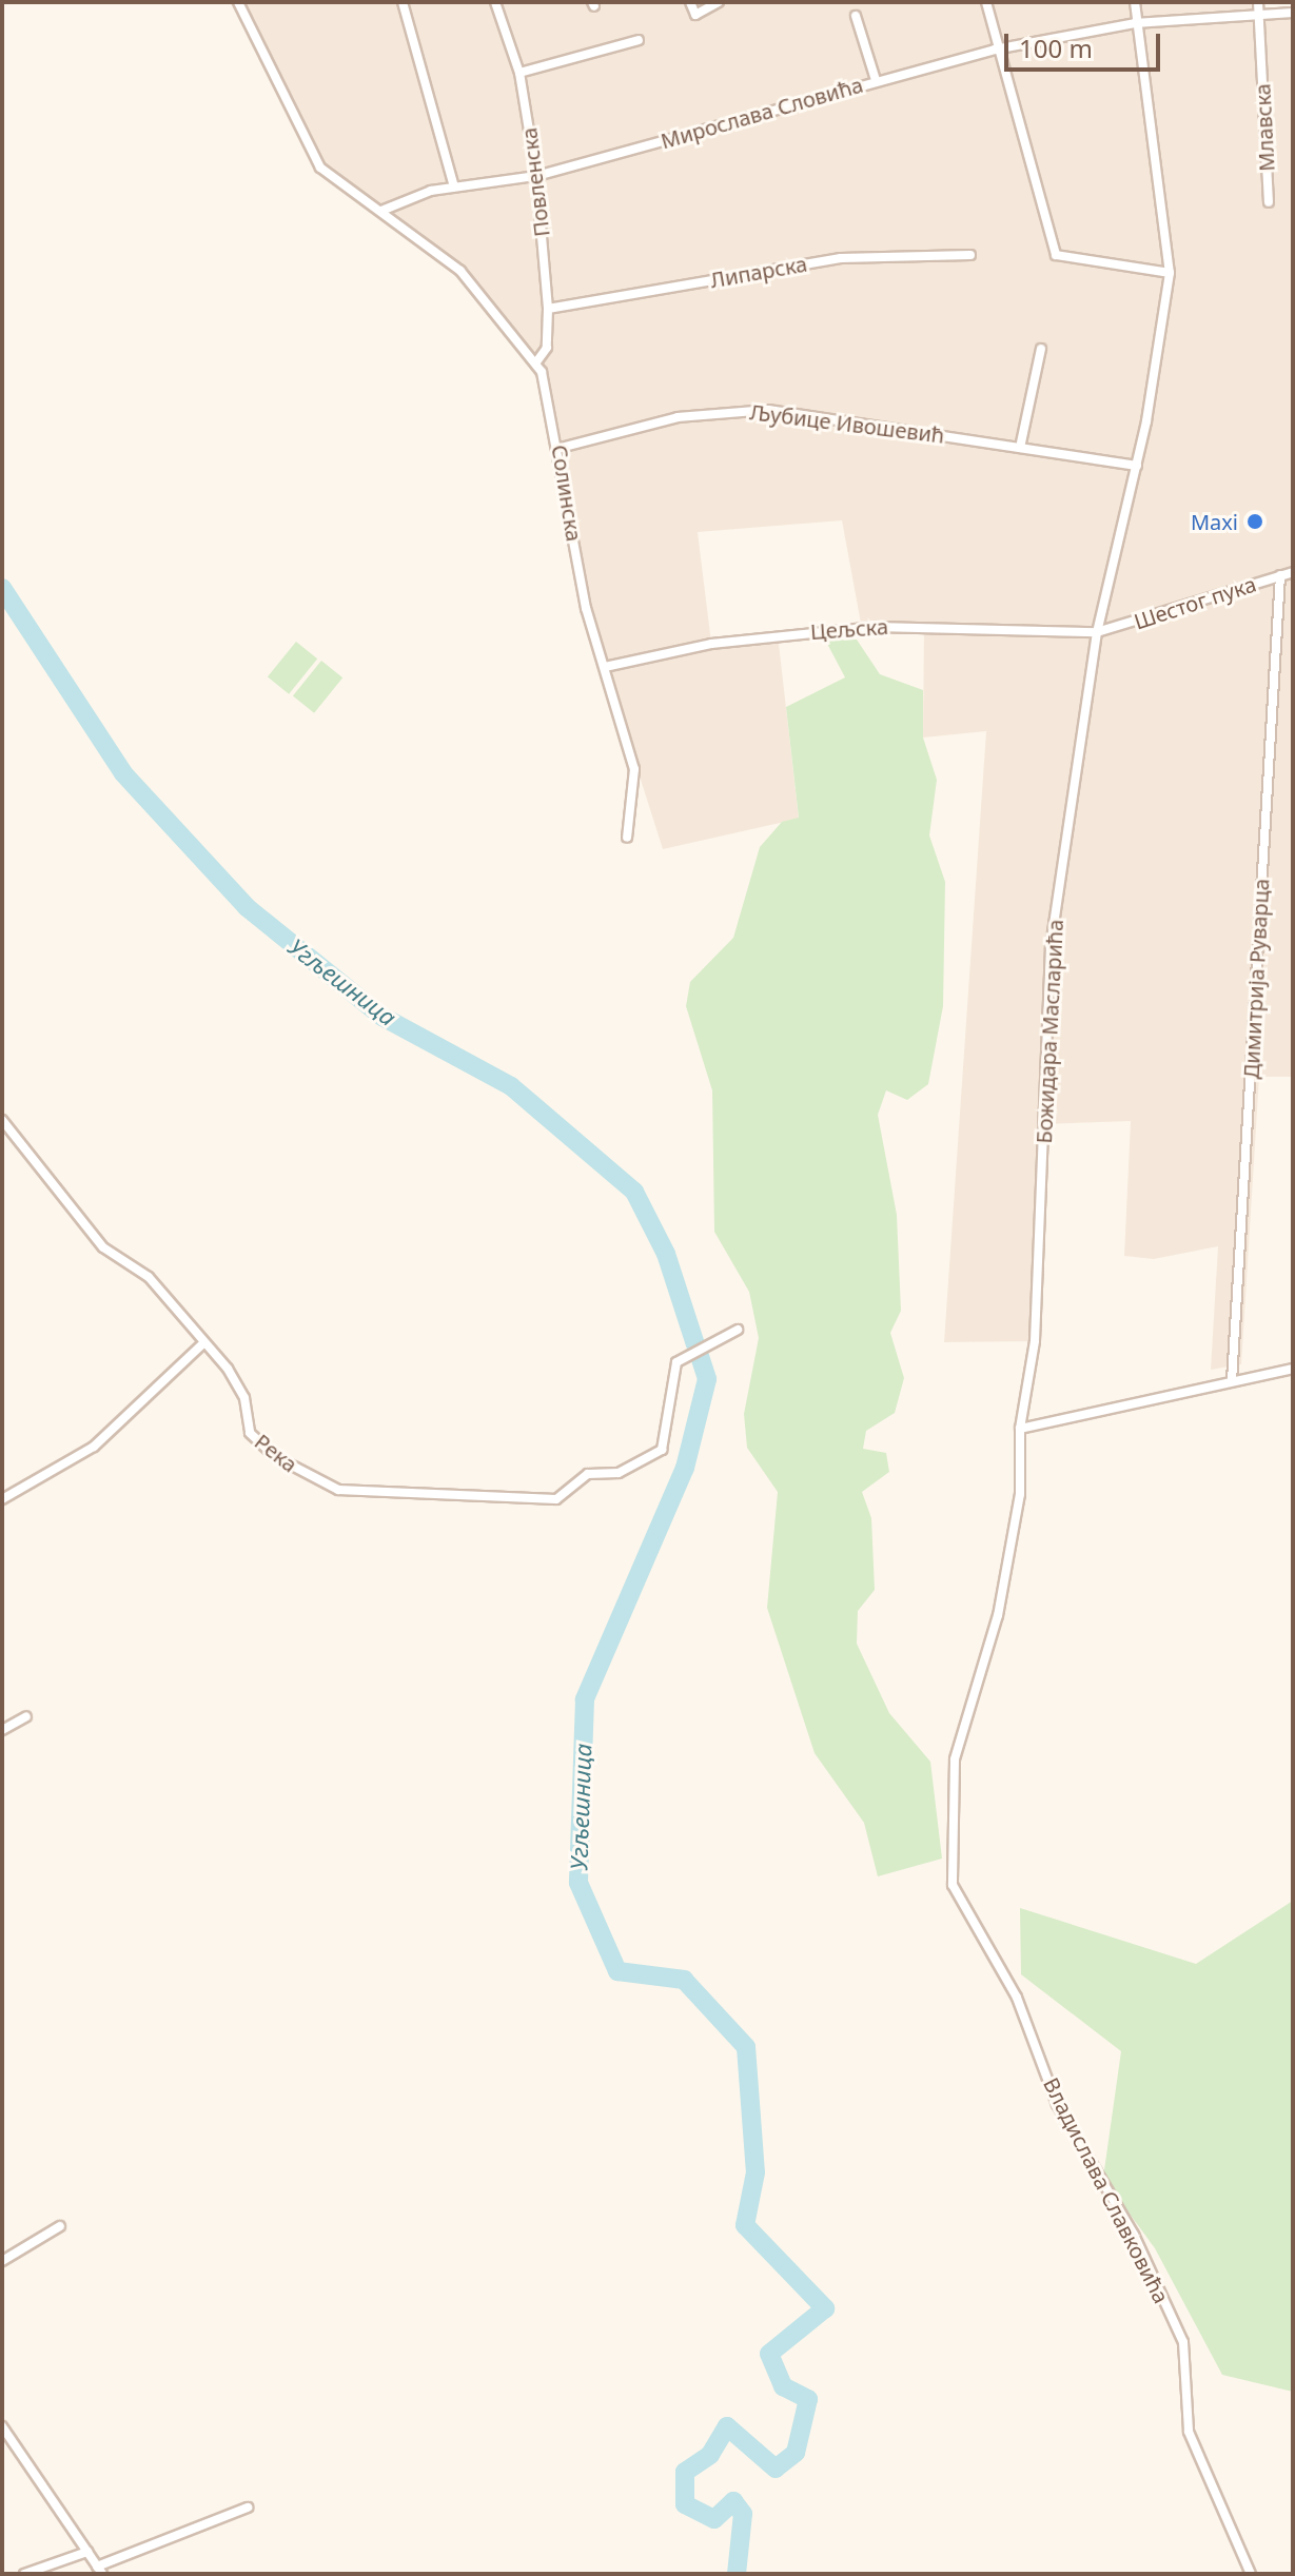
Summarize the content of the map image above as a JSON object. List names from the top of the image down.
{
  "streets": {
    "street": [
      "Мирослава Словића",
      "Млавска",
      "Повленска",
      "Липарска",
      "Љубице Ивошевић",
      "Солинска",
      "Шестог пука",
      "Цељска",
      "Димитрија Руварца",
      "Божидара Масларића",
      "Река",
      "Владислава Славковића"
    ]
  },
  "crossings": [
    ["Мирослава Словића", "Млавска"],
    ["Мирослава Словића", "Повленска"],
    ["Мирослава Словића", "Божидара Масларића"],
    ["Повленска", "Липарска"],
    ["Повленска", "Солинска"],
    ["Љубице Ивошевић", "Солинска"],
    ["Љубице Ивошевић", "Божидара Масларића"],
    ["Солинска", "Цељска"],
    ["Шестог пука", "Цељска"],
    ["Шестог пука", "Димитрија Руварца"],
    ["Шестог пука", "Божидара Масларића"],
    ["Цељска", "Божидара Масларића"],
    ["Божидара Масларића", "Владислава Славковића"]
  ],
  "water": ["Угљешница"],
  "places": ["Maxi"],
  "scale_bar": "100 m"
}
